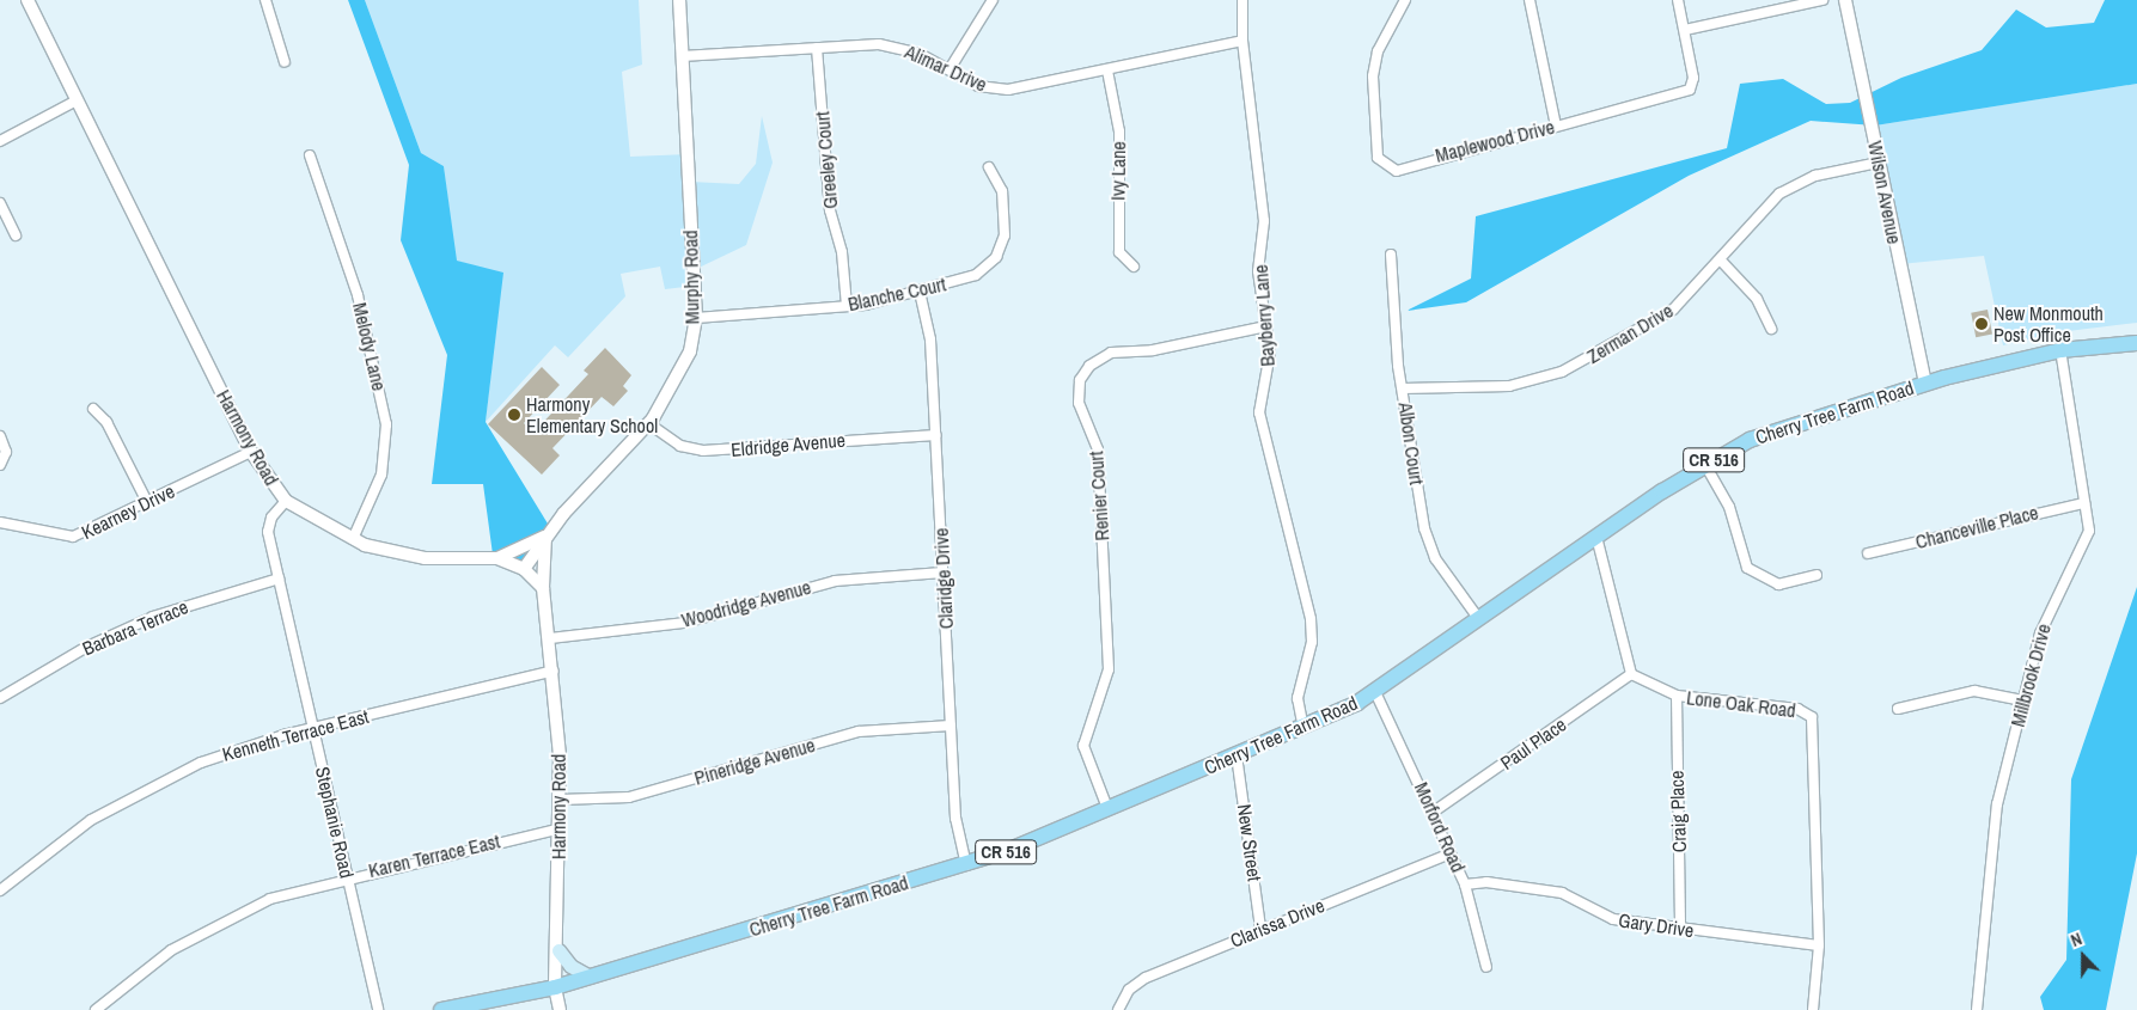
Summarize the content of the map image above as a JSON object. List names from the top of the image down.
{
  "streets": {
    "main road": ["Cherry Tree Farm Road", "CR 516"],
    "street": [
      "Alimar Drive",
      "Maplewood Drive",
      "Greeley Court",
      "Ivy Lane",
      "Wilson Avenue",
      "Murphy Road",
      "Blanche Court",
      "Bayberry Lane",
      "Zerman Drive",
      "Melody Lane",
      "Harmony Road",
      "Albon Court",
      "Eldridge Avenue",
      "Renier Court",
      "Kearney Drive",
      "Chanceville Place",
      "Claridge Drive",
      "Woodridge Avenue",
      "Barbara Terrace",
      "Millbrook Drive",
      "Lone Oak Road",
      "Kenneth Terrace East",
      "Paul Place",
      "Pineridge Avenue",
      "Craig Place",
      "Stephanie Road",
      "Morford Road",
      "New Street",
      "Karen Terrace East",
      "Clarissa Drive",
      "Gary Drive"
    ]
  },
  "crossings": [
    ["Alimar Drive", "Greeley Court"],
    ["Alimar Drive", "Ivy Lane"],
    ["Alimar Drive", "Murphy Road"],
    ["Alimar Drive", "Bayberry Lane"],
    ["Greeley Court", "Blanche Court"],
    ["Wilson Avenue", "Zerman Drive"],
    ["Wilson Avenue", "Cherry Tree Farm Road"],
    ["Murphy Road", "Blanche Court"],
    ["Murphy Road", "Harmony Road"],
    ["Murphy Road", "Eldridge Avenue"],
    ["Blanche Court", "Claridge Drive"],
    ["Bayberry Lane", "Cherry Tree Farm Road"],
    ["Bayberry Lane", "Renier Court"],
    ["Zerman Drive", "Albon Court"],
    ["Melody Lane", "Harmony Road"],
    ["Cherry Tree Farm Road", "Harmony Road"],
    ["Cherry Tree Farm Road", "Albon Court"],
    ["Cherry Tree Farm Road", "Renier Court"],
    ["Cherry Tree Farm Road", "Claridge Drive"],
    ["Cherry Tree Farm Road", "Millbrook Drive"],
    ["Cherry Tree Farm Road", "Morford Road"],
    ["Cherry Tree Farm Road", "New Street"],
    ["Harmony Road", "Kearney Drive"],
    ["Harmony Road", "Woodridge Avenue"],
    ["Harmony Road", "Kenneth Terrace East"],
    ["Harmony Road", "Pineridge Avenue"],
    ["Harmony Road", "Stephanie Road"],
    ["Harmony Road", "Karen Terrace East"],
    ["Eldridge Avenue", "Claridge Drive"],
    ["Chanceville Place", "Millbrook Drive"],
    ["Claridge Drive", "Woodridge Avenue"],
    ["Claridge Drive", "Pineridge Avenue"],
    ["Barbara Terrace", "Stephanie Road"],
    ["Lone Oak Road", "Paul Place"],
    ["Lone Oak Road", "Craig Place"],
    ["Lone Oak Road", "Gary Drive"],
    ["Kenneth Terrace East", "Stephanie Road"],
    ["Paul Place", "Morford Road"],
    ["Craig Place", "Gary Drive"],
    ["Stephanie Road", "Karen Terrace East"],
    ["Morford Road", "Clarissa Drive"],
    ["Morford Road", "Gary Drive"],
    ["New Street", "Clarissa Drive"]
  ],
  "places": ["New Monmouth Post Office", "Harmony Elementary School"],
  "north": "top"
}
